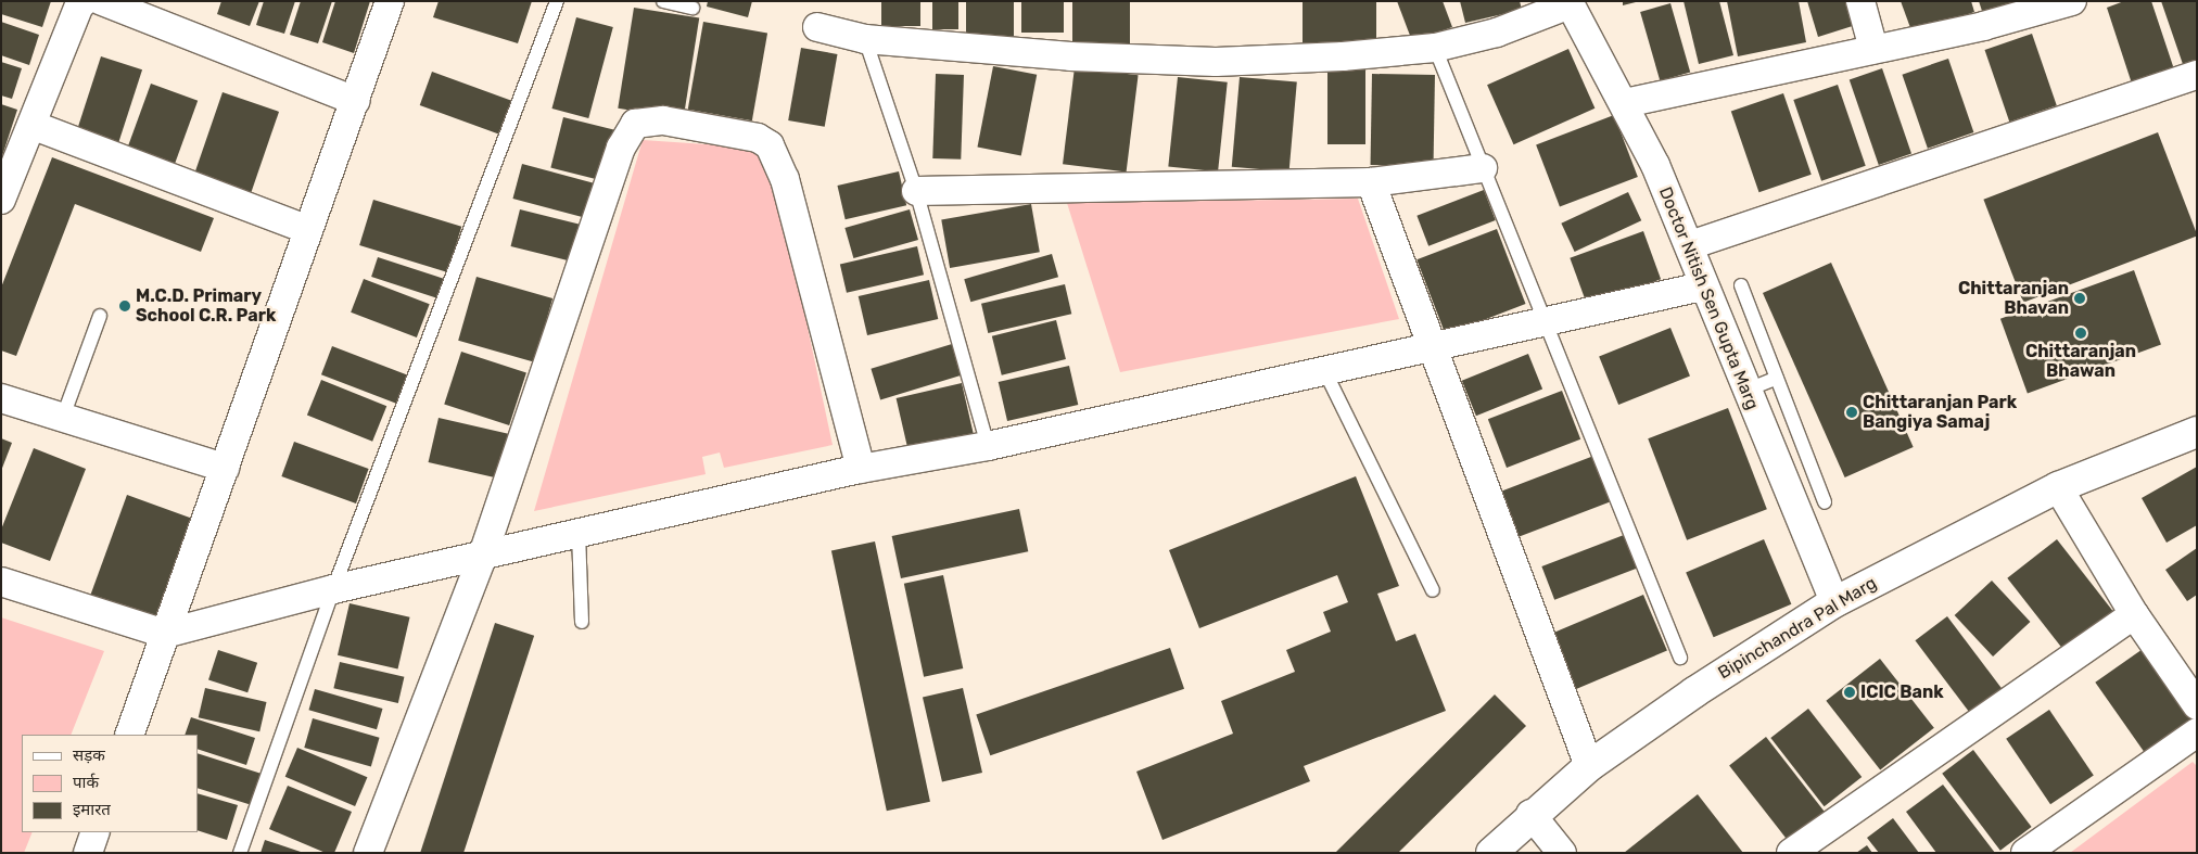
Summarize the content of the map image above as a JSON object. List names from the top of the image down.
{
  "streets": {
    "street": ["Doctor Nitish Sen Gupta Marg", "Bipinchandra Pal Marg"]
  },
  "crossings": [
    ["Doctor Nitish Sen Gupta Marg", "Bipinchandra Pal Marg"]
  ],
  "places": [
    "Chittaranjan Bhavan",
    "M.C.D. Primary School C.R. Park",
    "Chittaranjan Bhawan",
    "Chittaranjan Park Bangiya Samaj",
    "ICIC Bank"
  ],
  "legend": ["सड़क", "पार्क", "इमारत"]
}
